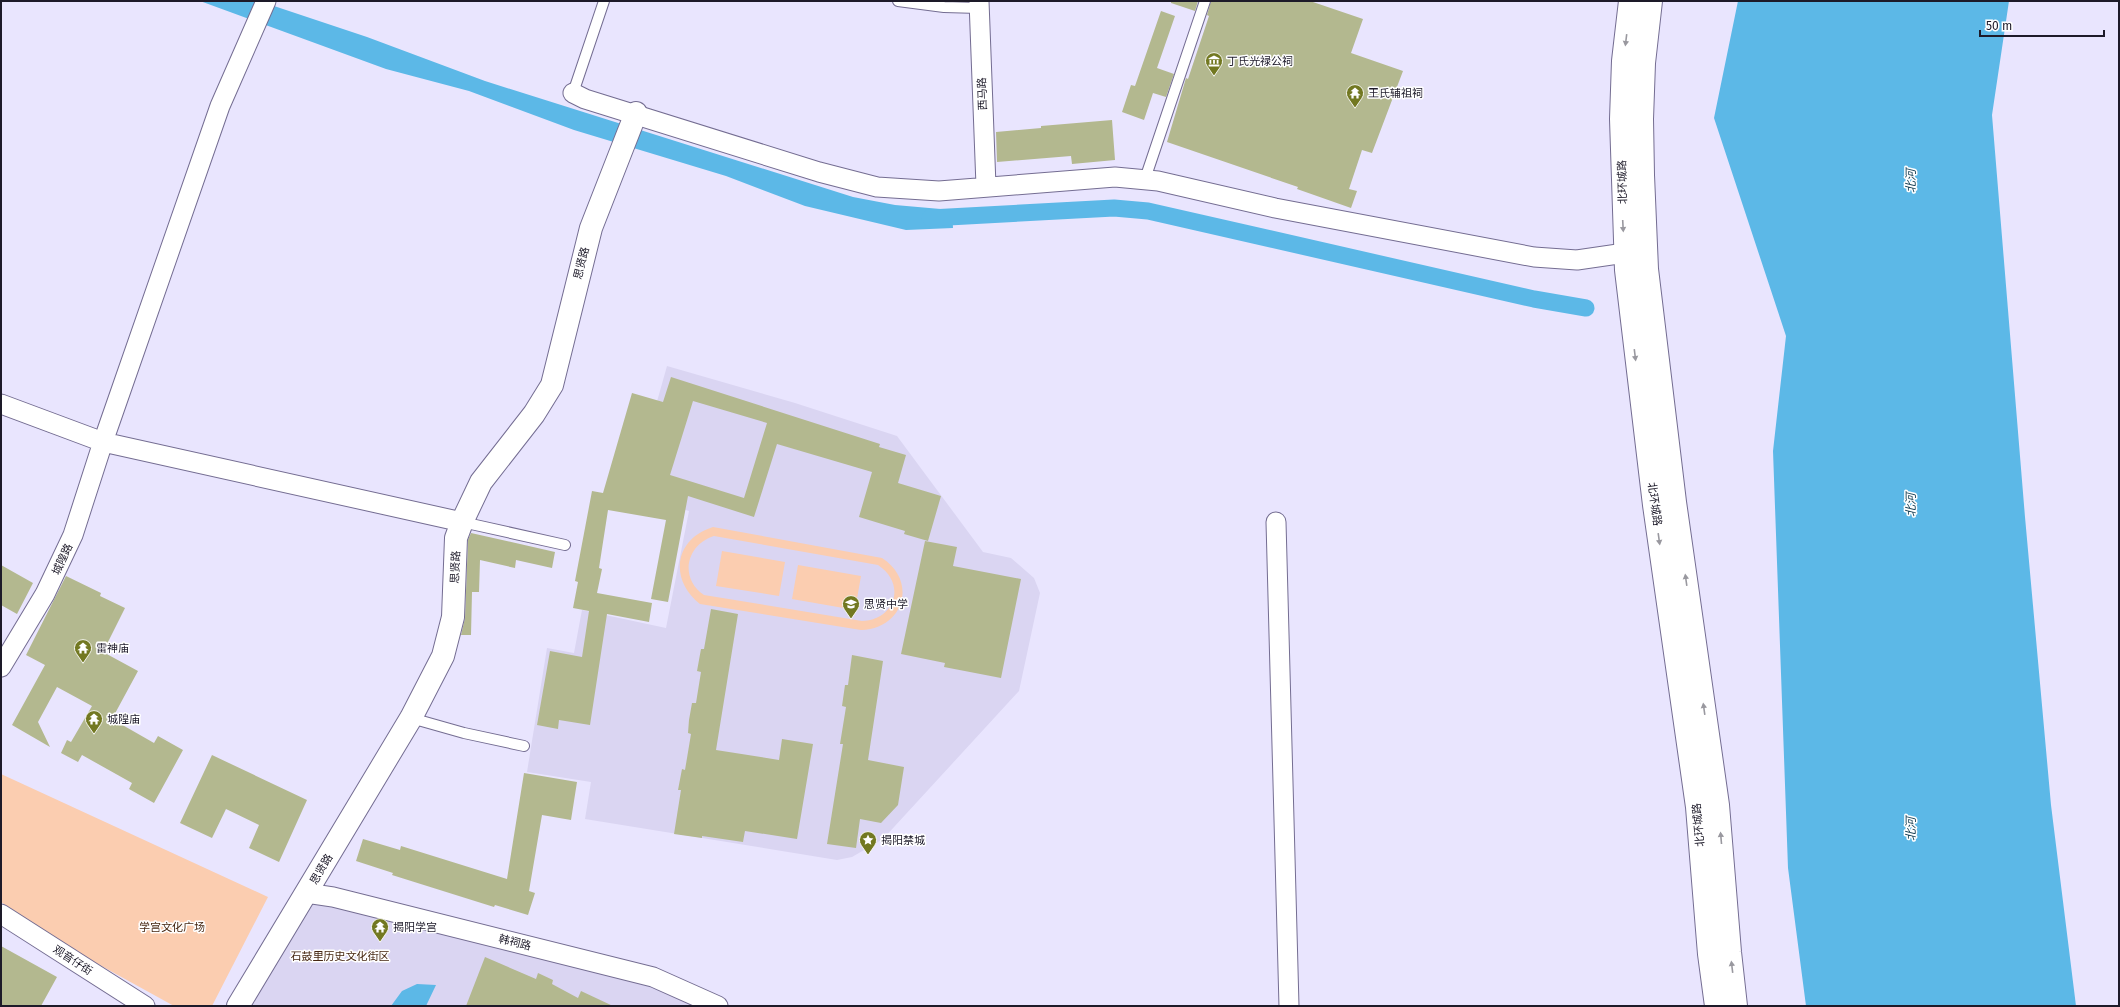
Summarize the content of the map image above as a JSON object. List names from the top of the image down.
{
  "streets": {
    "main road": ["北环城路", "思贤路"],
    "street": [
      "西马路",
      "城隍路",
      "韩祠路",
      "观音仔街"
    ]
  },
  "crossings": [
    ["思贤路", "韩祠路"]
  ],
  "water": ["北河"],
  "parks": ["学宫文化广场", "石鼓里历史文化街区"],
  "places": {
    "museum": ["丁氏光禄公祠"],
    "temple": [
      "王氏辅祖祠",
      "雷神庙",
      "城隍庙",
      "揭阳学宫"
    ],
    "school or university": ["思贤中学"],
    "place": ["揭阳禁城"]
  },
  "scale_bar": "50 m"
}
